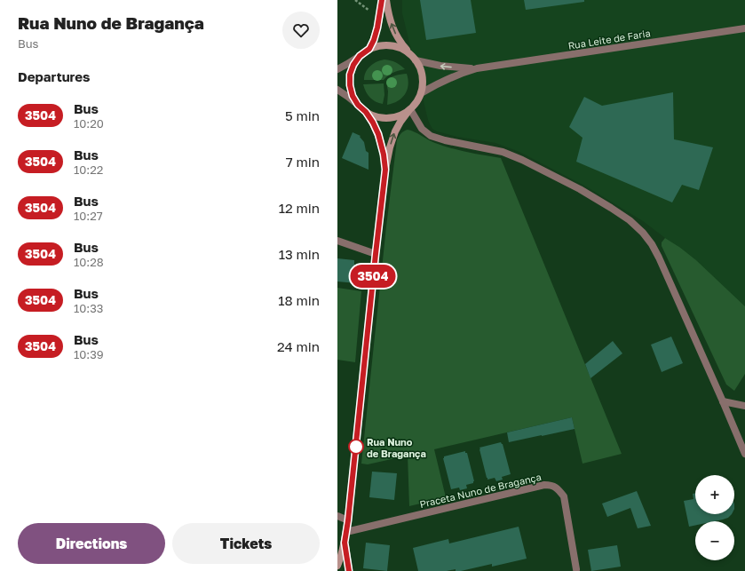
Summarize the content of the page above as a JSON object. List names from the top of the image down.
{
  "streets": {
    "street": ["Rua Leite de Faria", "Praceta Nuno de Bragança"]
  },
  "places": ["Rua Nuno de Bragança"],
  "lines": ["bus line 3504"],
  "page": {
    "heading": [
      ["Rua Nuno de Bragança", "Bus"],
      "Departures"
    ],
    "on_map": "3504",
    "list": [
      {
        "mark": "3504",
        "name": "Bus",
        "note": "10:20",
        "value": "5 min"
      },
      {
        "mark": "3504",
        "name": "Bus",
        "note": "10:22",
        "value": "7 min"
      },
      {
        "mark": "3504",
        "name": "Bus",
        "note": "10:27",
        "value": "12 min"
      },
      {
        "mark": "3504",
        "name": "Bus",
        "note": "10:28",
        "value": "13 min"
      },
      {
        "mark": "3504",
        "name": "Bus",
        "note": "10:33",
        "value": "18 min"
      },
      {
        "mark": "3504",
        "name": "Bus",
        "note": "10:39",
        "value": "24 min"
      }
    ],
    "map_buttons": ["+", "−"],
    "buttons": ["Directions", "Tickets"]
  }
}
